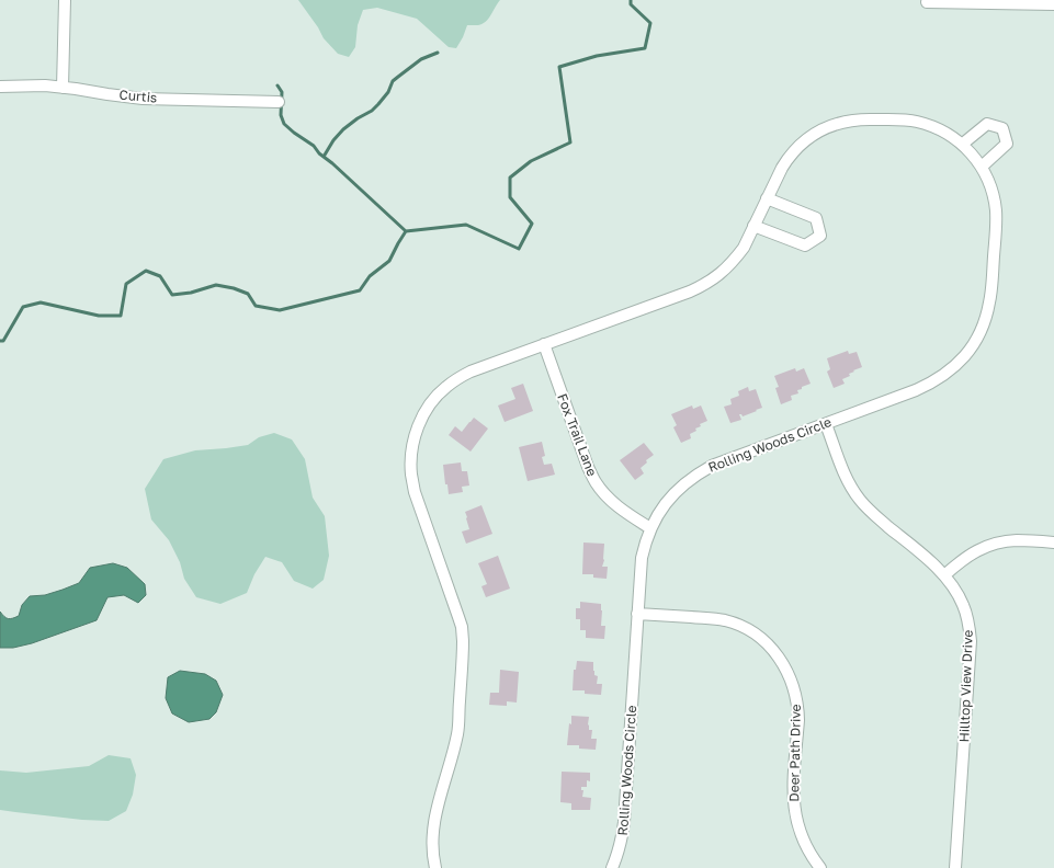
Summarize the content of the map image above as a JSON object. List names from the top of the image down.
{
  "streets": {
    "street": [
      "Curtis",
      "Fox Trail Lane",
      "Rolling Woods Circle",
      "Hilltop View Drive",
      "Deer Path Drive"
    ]
  },
  "crossings": [
    ["Fox Trail Lane", "Rolling Woods Circle"],
    ["Rolling Woods Circle", "Hilltop View Drive"],
    ["Rolling Woods Circle", "Deer Path Drive"]
  ]
}
